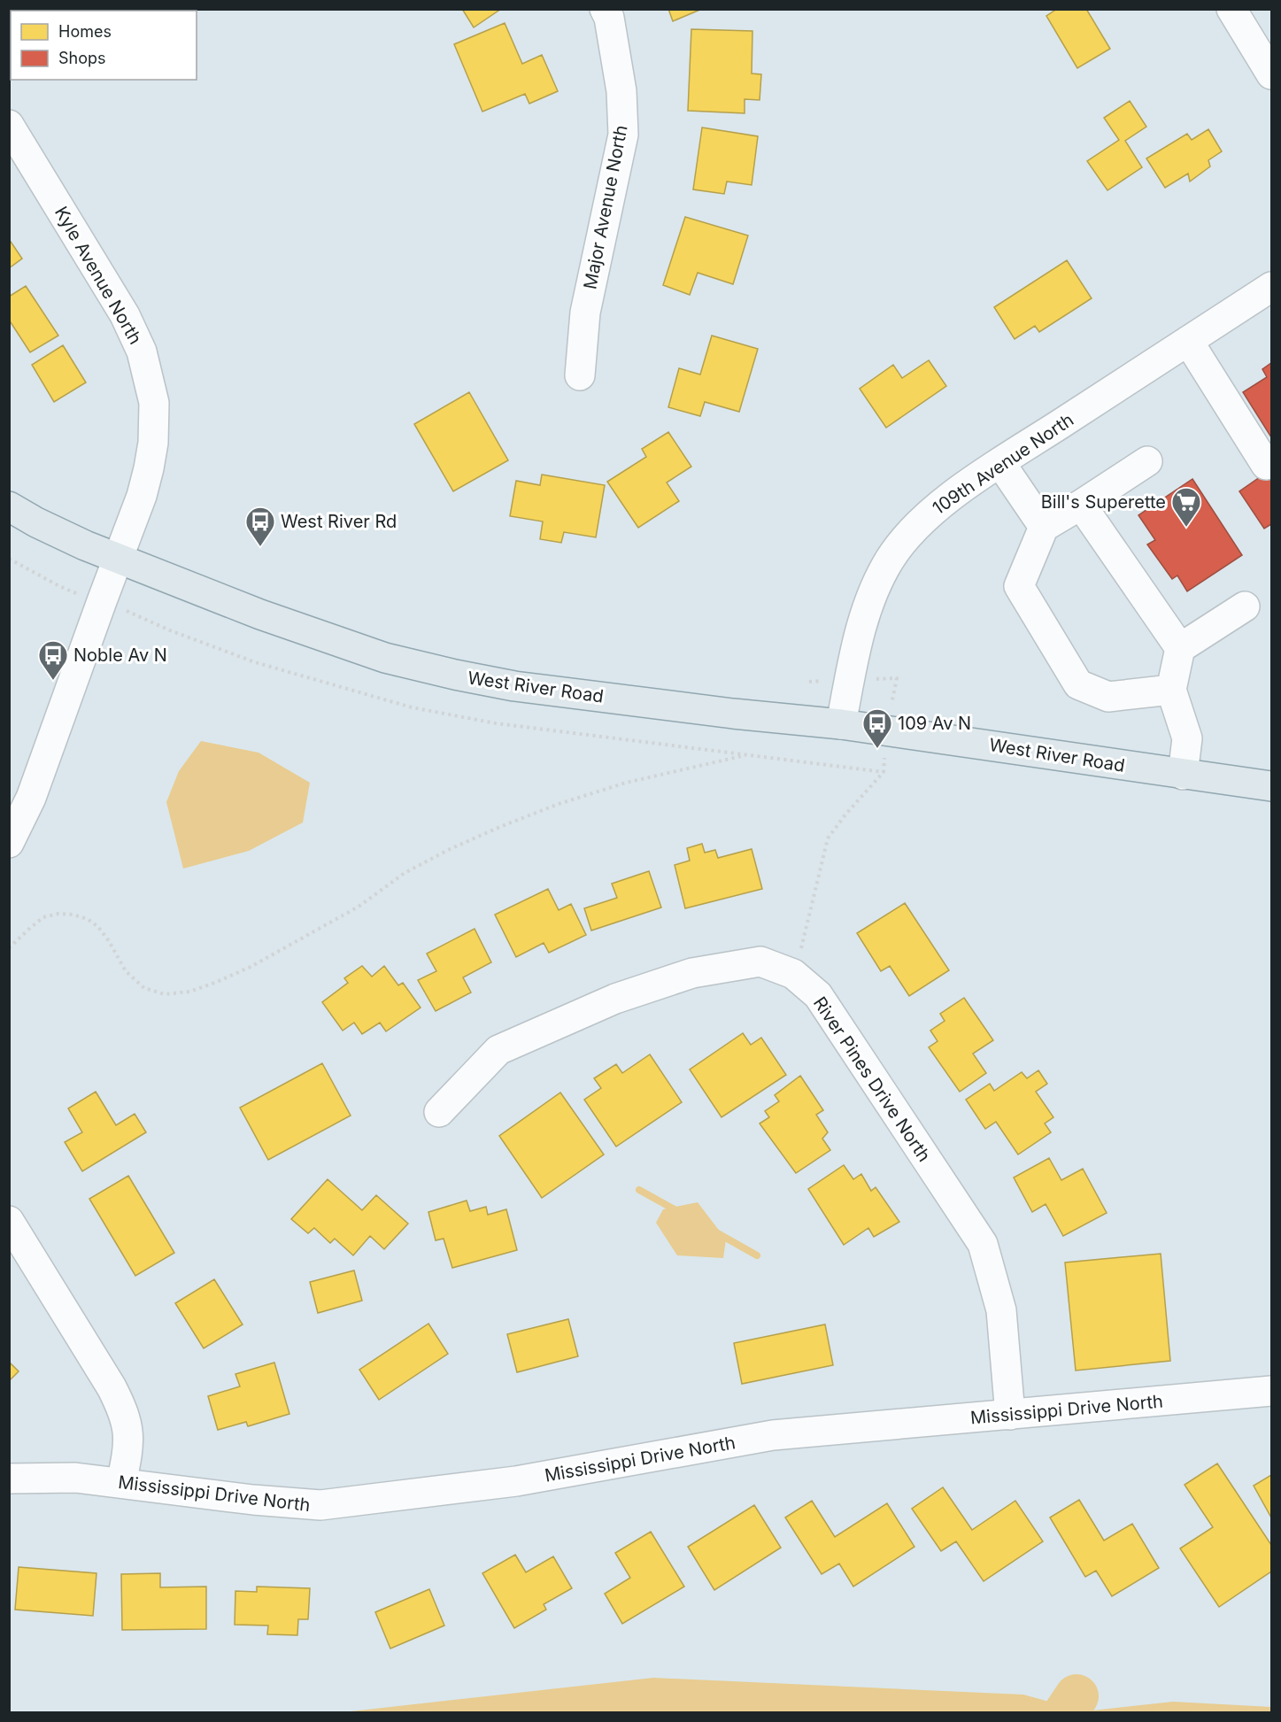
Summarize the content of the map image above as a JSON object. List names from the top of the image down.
{
  "streets": {
    "main road": ["West River Road"],
    "street": [
      "Major Avenue North",
      "Kyle Avenue North",
      "109th Avenue North",
      "River Pines Drive North",
      "Mississippi Drive North"
    ]
  },
  "crossings": [
    ["Kyle Avenue North", "West River Road"],
    ["109th Avenue North", "West River Road"],
    ["River Pines Drive North", "Mississippi Drive North"]
  ],
  "places": {
    "supermarket": ["Bill's Superette"],
    "bus stop": ["West River Rd", "Noble Av N", "109 Av N"]
  },
  "legend": ["Homes", "Shops"]
}
